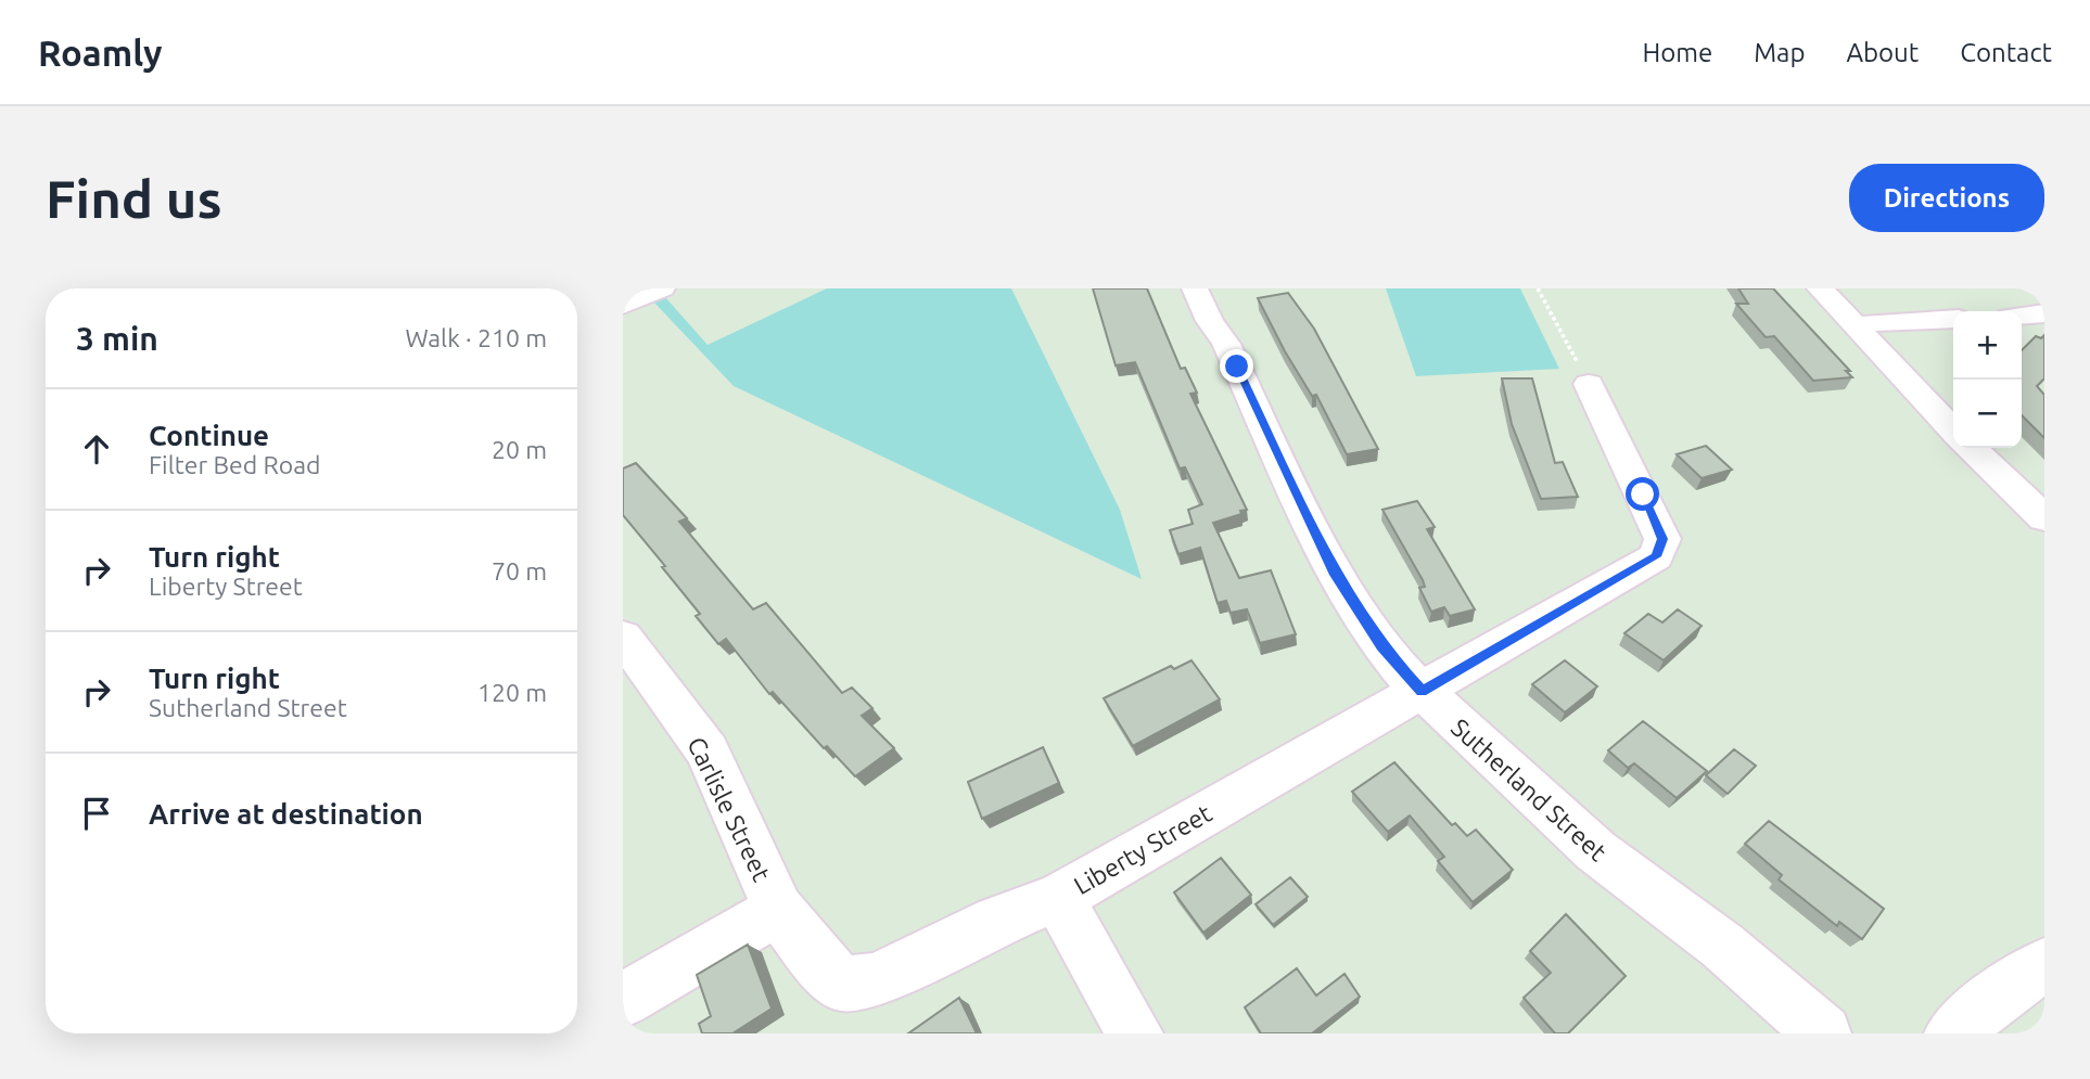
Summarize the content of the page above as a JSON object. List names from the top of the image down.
{
  "streets": {
    "street": ["Sutherland Street", "Carlisle Street", "Liberty Street"]
  },
  "crossings": [
    ["Sutherland Street", "Liberty Street"],
    ["Carlisle Street", "Liberty Street"]
  ],
  "page": {
    "header": "Roamly",
    "nav": [
      "Home",
      "Map",
      "About",
      "Contact"
    ],
    "buttons": "Directions",
    "title": "Find us",
    "heading": ["3 min", "Walk · 210 m"],
    "map_buttons": ["+", "−"],
    "list": [
      ["Continue", "Filter Bed Road", "20 m"],
      ["Turn right", "Liberty Street", "70 m"],
      ["Turn right", "Sutherland Street", "120 m"],
      "Arrive at destination"
    ]
  }
}
